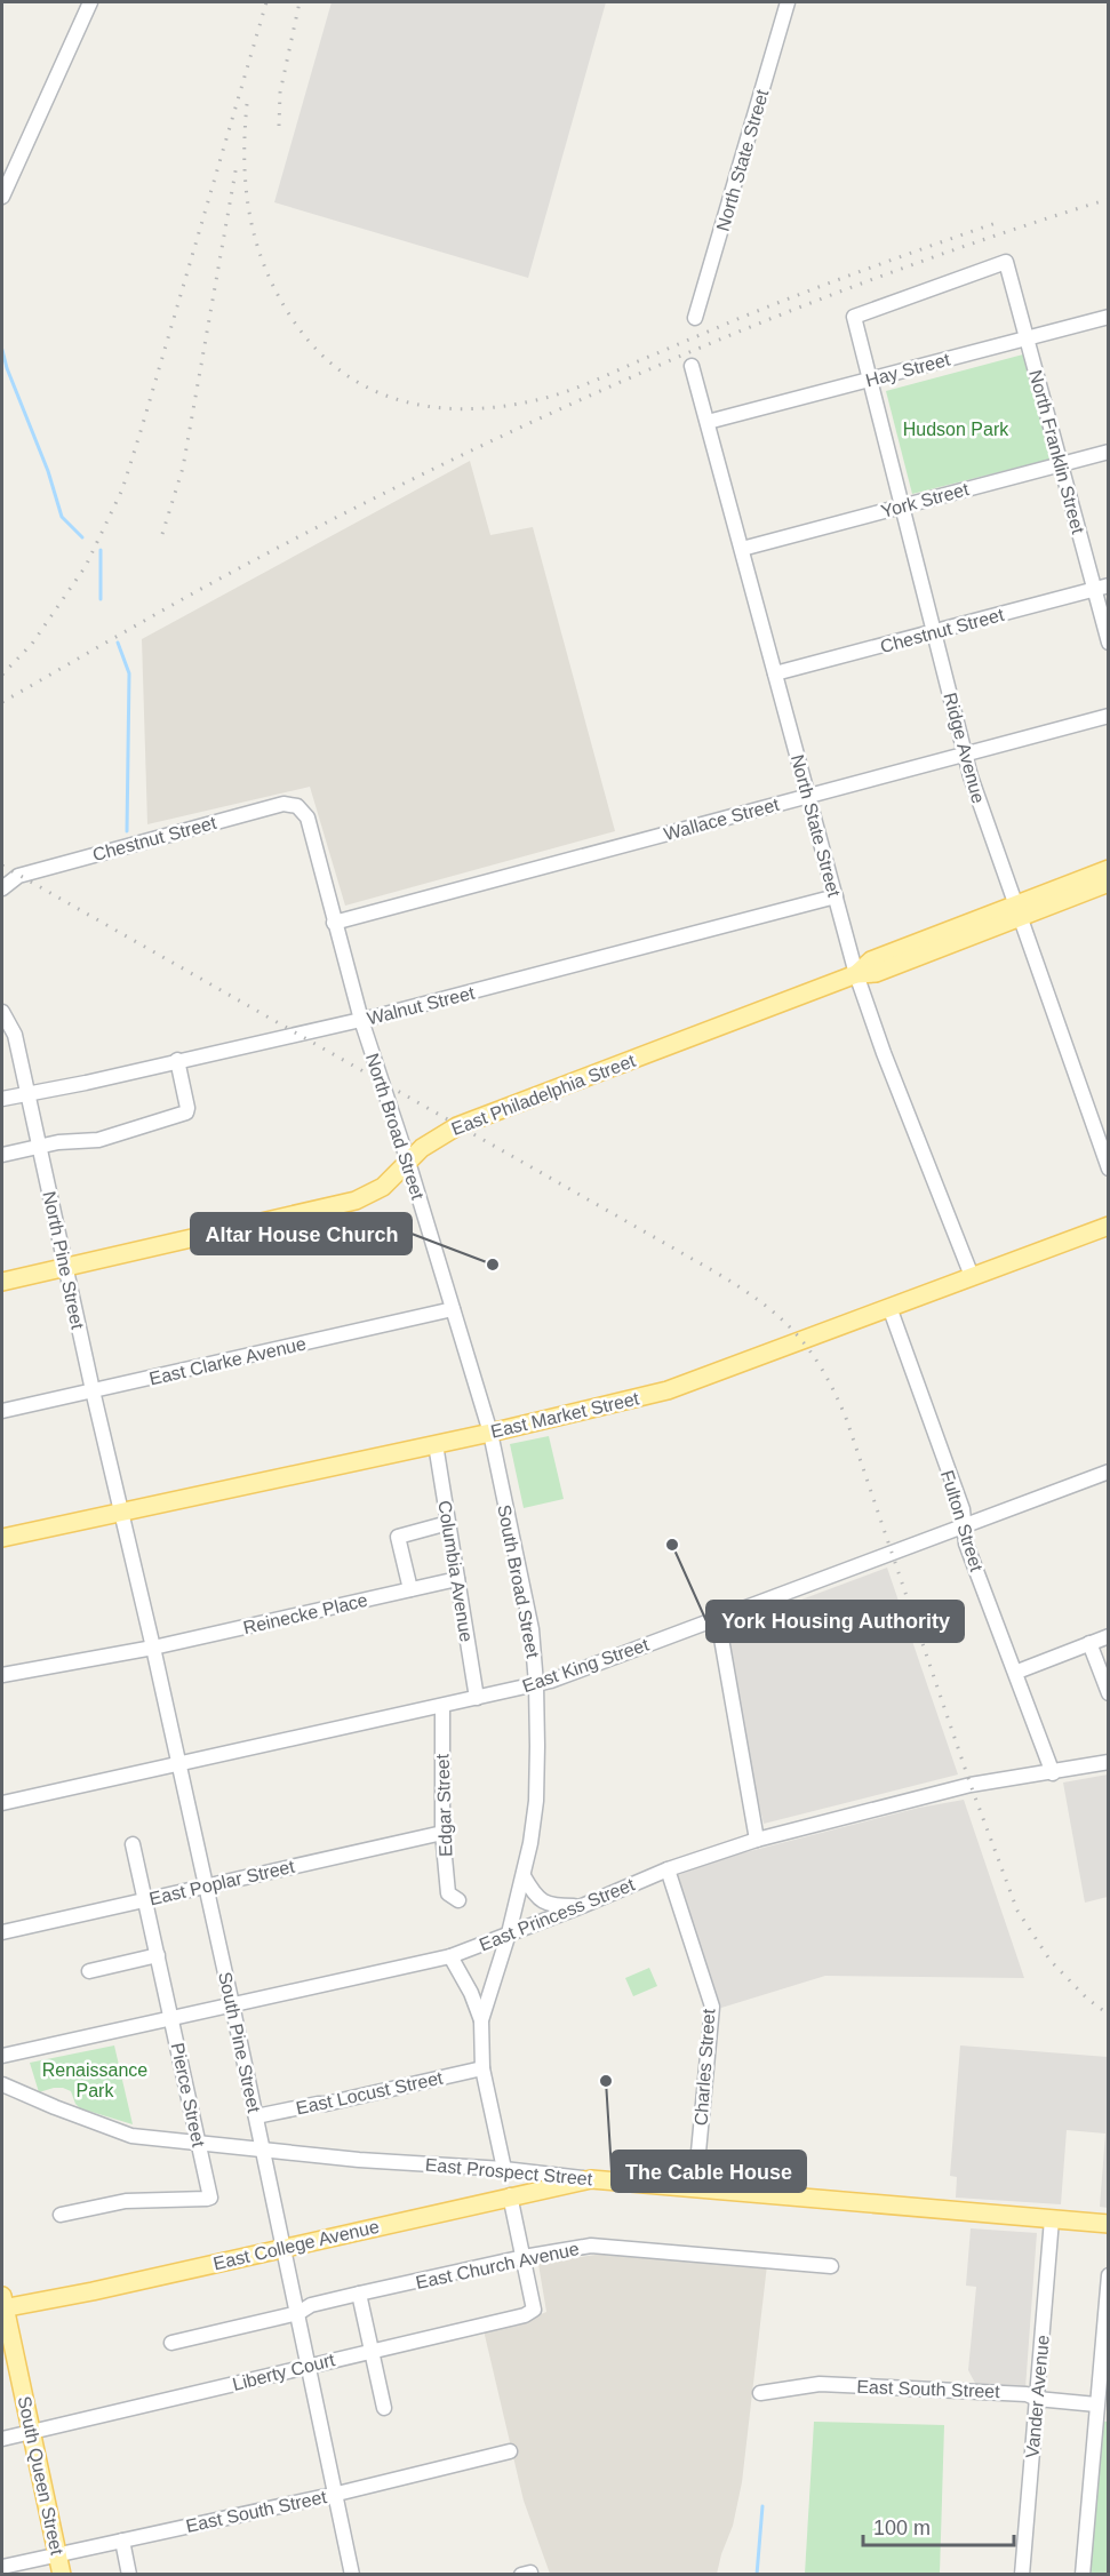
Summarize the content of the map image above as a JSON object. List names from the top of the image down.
{
  "streets": {
    "main road": [
      "East Philadelphia Street",
      "East Market Street",
      "East Prospect Street",
      "East College Avenue",
      "South Queen Street"
    ],
    "street": [
      "North State Street",
      "Hay Street",
      "North Franklin Street",
      "York Street",
      "Chestnut Street",
      "Ridge Avenue",
      "Wallace Street",
      "Walnut Street",
      "North Broad Street",
      "North Pine Street",
      "East Clarke Avenue",
      "Fulton Street",
      "Columbia Avenue",
      "South Broad Street",
      "Reinecke Place",
      "East King Street",
      "Edgar Street",
      "East Poplar Street",
      "East Princess Street",
      "South Pine Street",
      "Charles Street",
      "East Locust Street",
      "Pierce Street",
      "East Church Avenue",
      "Liberty Court",
      "East South Street",
      "Vander Avenue"
    ]
  },
  "crossings": [
    ["North State Street", "Hay Street"],
    ["North State Street", "York Street"],
    ["North State Street", "Chestnut Street"],
    ["North State Street", "Wallace Street"],
    ["North State Street", "Walnut Street"],
    ["North State Street", "East Philadelphia Street"],
    ["North State Street", "East Market Street"],
    ["Hay Street", "North Franklin Street"],
    ["Hay Street", "Ridge Avenue"],
    ["North Franklin Street", "York Street"],
    ["North Franklin Street", "Chestnut Street"],
    ["North Franklin Street", "Ridge Avenue"],
    ["York Street", "Ridge Avenue"],
    ["Chestnut Street", "Ridge Avenue"],
    ["Chestnut Street", "North Broad Street"],
    ["Ridge Avenue", "Wallace Street"],
    ["Ridge Avenue", "East Philadelphia Street"],
    ["Wallace Street", "North Broad Street"],
    ["Walnut Street", "North Broad Street"],
    ["Walnut Street", "North Pine Street"],
    ["East Philadelphia Street", "North Broad Street"],
    ["East Philadelphia Street", "North Pine Street"],
    ["North Broad Street", "East Clarke Avenue"],
    ["North Broad Street", "East Market Street"],
    ["North Broad Street", "South Broad Street"],
    ["North Pine Street", "East Clarke Avenue"],
    ["North Pine Street", "East Market Street"],
    ["North Pine Street", "South Pine Street"],
    ["East Market Street", "Fulton Street"],
    ["East Market Street", "Columbia Avenue"],
    ["East Market Street", "South Broad Street"],
    ["East Market Street", "South Pine Street"],
    ["Fulton Street", "East King Street"],
    ["Fulton Street", "East Princess Street"],
    ["Columbia Avenue", "Reinecke Place"],
    ["Columbia Avenue", "East King Street"],
    ["South Broad Street", "East King Street"],
    ["South Broad Street", "East Princess Street"],
    ["Reinecke Place", "South Pine Street"],
    ["East King Street", "Edgar Street"],
    ["East King Street", "South Pine Street"],
    ["Edgar Street", "East Poplar Street"],
    ["East Poplar Street", "South Pine Street"],
    ["East Poplar Street", "Pierce Street"],
    ["East Princess Street", "South Pine Street"],
    ["East Princess Street", "Charles Street"],
    ["East Princess Street", "Pierce Street"],
    ["South Pine Street", "East Locust Street"],
    ["South Pine Street", "East Prospect Street"],
    ["South Pine Street", "East College Avenue"],
    ["South Pine Street", "East Church Avenue"],
    ["South Pine Street", "Liberty Court"],
    ["South Pine Street", "East South Street"],
    ["Charles Street", "East Prospect Street"],
    ["Pierce Street", "East Prospect Street"],
    ["East Prospect Street", "East College Avenue"],
    ["East Prospect Street", "Vander Avenue"],
    ["East College Avenue", "South Queen Street"],
    ["East Church Avenue", "Liberty Court"],
    ["Liberty Court", "South Queen Street"],
    ["East South Street", "Vander Avenue"],
    ["East South Street", "South Queen Street"]
  ],
  "parks": ["Hudson Park", "Renaissance Park"],
  "places": ["Altar House Church", "York Housing Authority", "The Cable House"],
  "scale_bar": "100 m"
}
